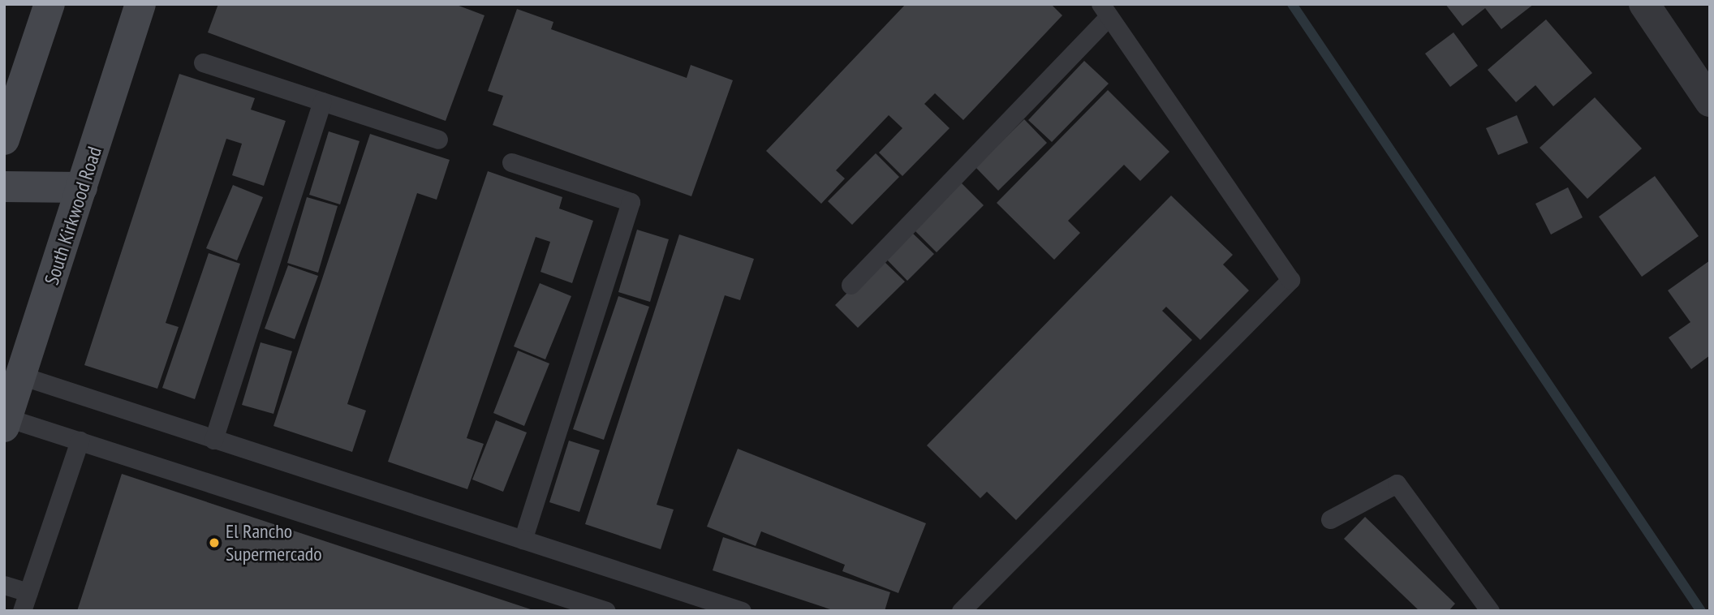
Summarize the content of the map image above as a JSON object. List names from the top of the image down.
{
  "streets": {
    "main road": ["South Kirkwood Road"]
  },
  "places": ["El Rancho Supermercado"]
}
